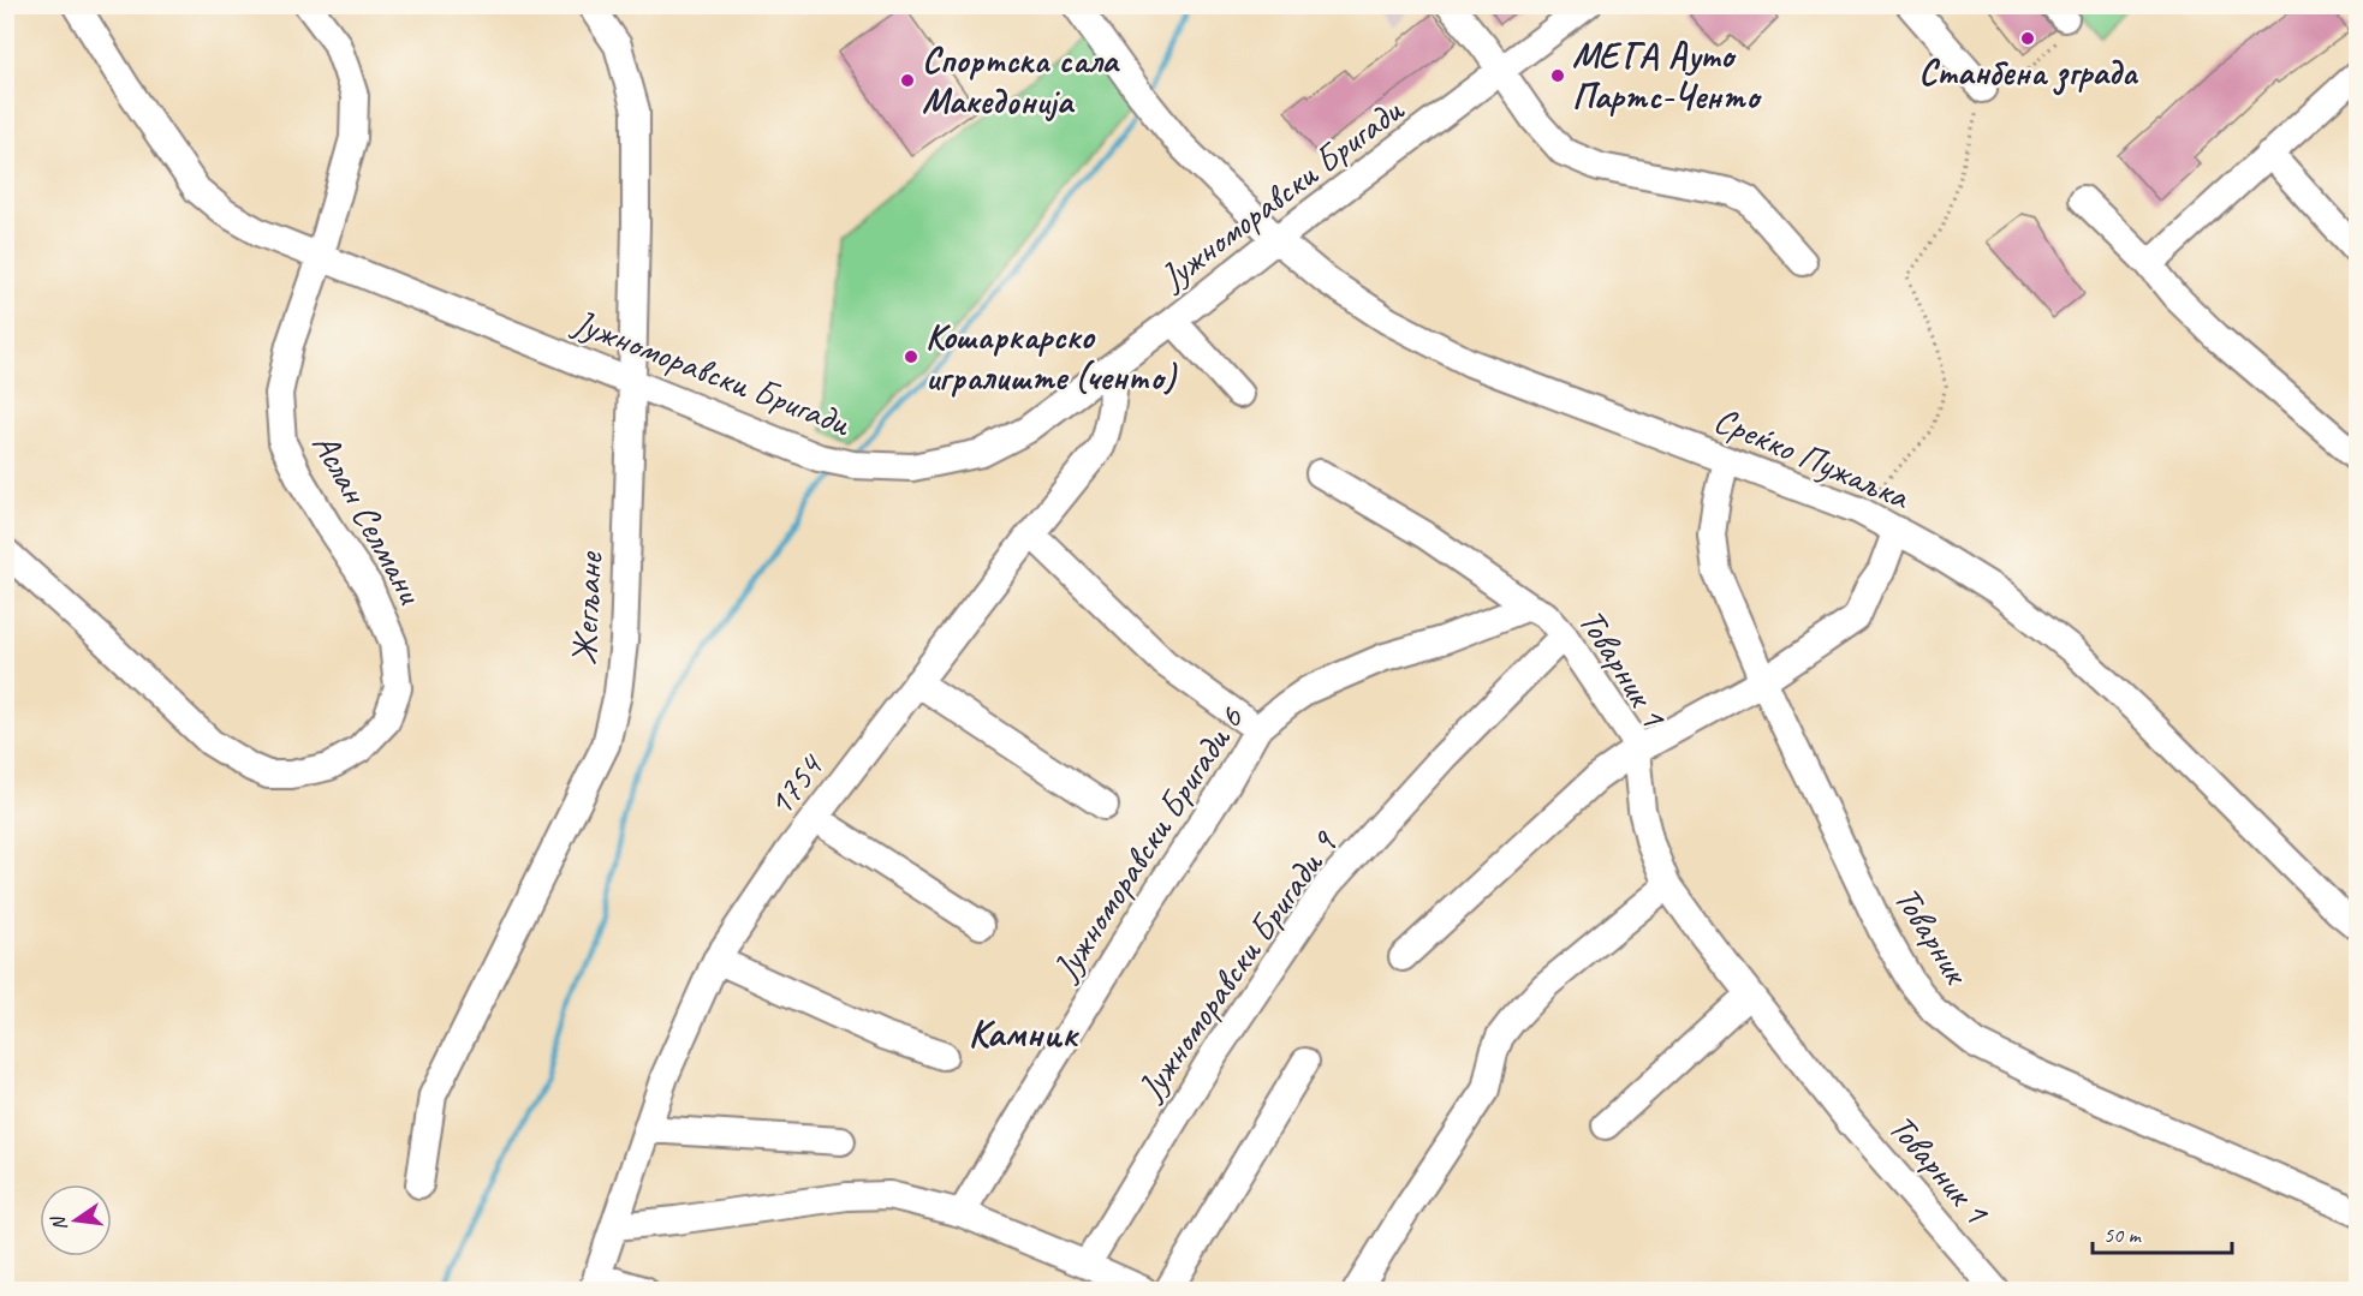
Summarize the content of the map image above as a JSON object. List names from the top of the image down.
{
  "streets": {
    "street": [
      "Јужноморавски Бригади",
      "Среќко Пужаљка",
      "Аслан Селмани",
      "Жегљане",
      "Товарник 1",
      "1754",
      "Јужноморавски Бригади 6",
      "Товарник",
      "Јужноморавски Бригади 9"
    ]
  },
  "crossings": [
    ["Јужноморавски Бригади", "Среќко Пужаљка"],
    ["Јужноморавски Бригади", "Аслан Селмани"],
    ["Јужноморавски Бригади", "Жегљане"],
    ["Јужноморавски Бригади", "1754"],
    ["Среќко Пужаљка", "Товарник"],
    ["Товарник 1", "Јужноморавски Бригади 6"],
    ["Товарник 1", "Јужноморавски Бригади 9"]
  ],
  "districts": ["Камник"],
  "places": [
    "Станбена зграда",
    "МЕГА Ауто Партс-Ченто",
    "Спортска сала Македонија",
    "Кошаркарско игралиште (ченто)"
  ],
  "scale_bar": "50 m",
  "north": "left"
}
